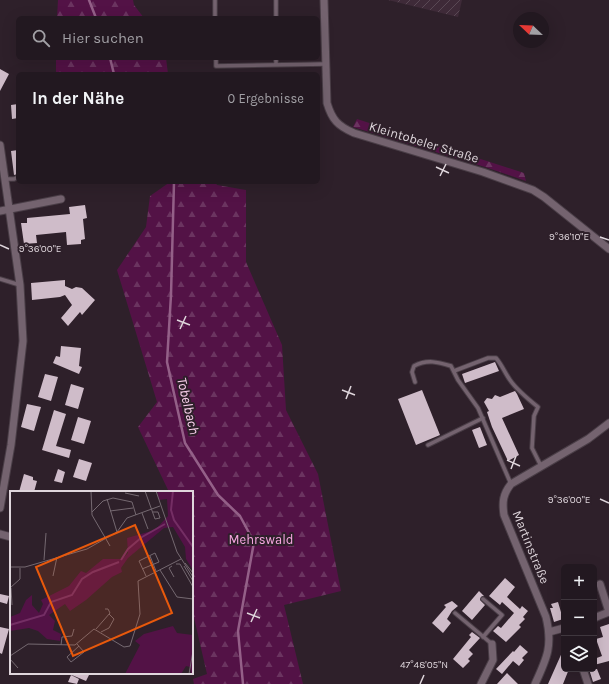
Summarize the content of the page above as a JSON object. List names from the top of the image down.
{
  "streets": {
    "street": ["Kleintobeler Straße", "Martinstraße"]
  },
  "water": ["Tobelbach"],
  "parks": ["Mehrswald"],
  "north": "top left",
  "page": {
    "search": "Hier suchen",
    "heading": ["In der Nähe", "0 Ergebnisse"],
    "map_buttons": ["+", "−"]
  },
  "coordinates": ["9°36'10\"E", "9°36'00\"E", "47°48'05\"N"]
}
